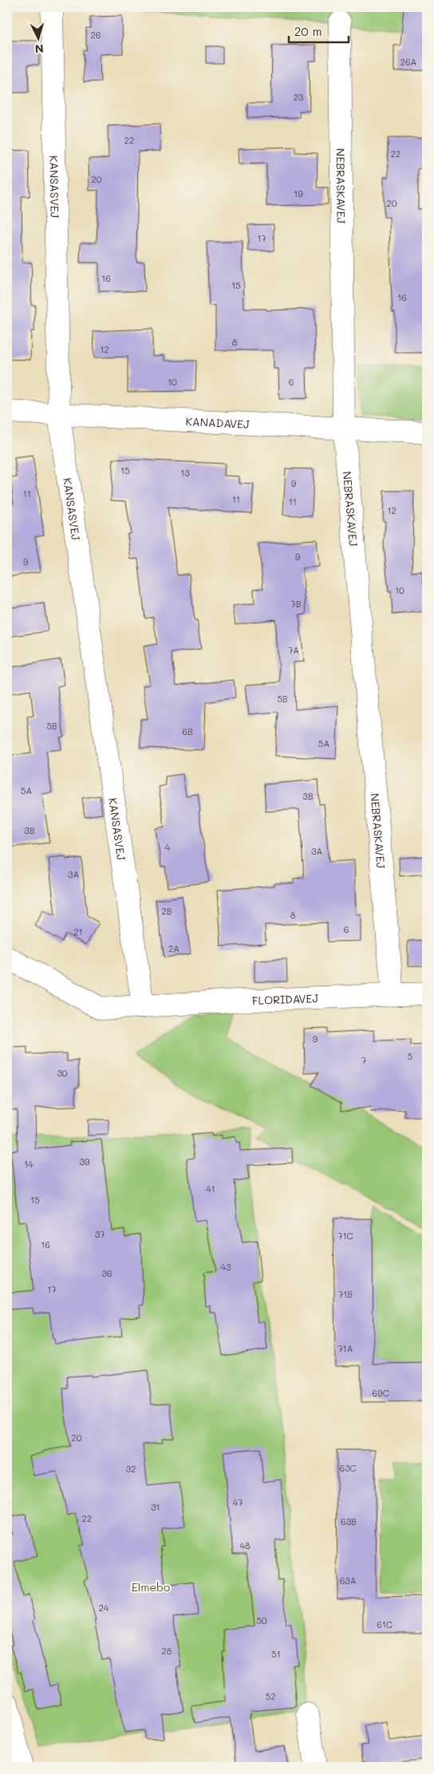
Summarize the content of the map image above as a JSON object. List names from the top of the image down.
{
  "streets": {
    "street": [
      "KANSASVEJ",
      "NEBRASKAVEJ",
      "KANADAVEJ",
      "FLORIDAVEJ"
    ]
  },
  "crossings": [
    ["KANSASVEJ", "KANADAVEJ"],
    ["KANSASVEJ", "FLORIDAVEJ"],
    ["NEBRASKAVEJ", "KANADAVEJ"],
    ["NEBRASKAVEJ", "FLORIDAVEJ"]
  ],
  "parks": ["Elmebo"],
  "house_numbers": [
    "26",
    "26A",
    "23",
    "22",
    "22",
    "20",
    "19",
    "20",
    "17",
    "16",
    "15",
    "16",
    "8",
    "12",
    "10",
    "6",
    "15",
    "13",
    "9",
    "11",
    "11",
    "11",
    "12",
    "9",
    "9",
    "10",
    "7B",
    "7A",
    "5B",
    "5B",
    "6B",
    "5A",
    "5A",
    "3B",
    "3B",
    "4",
    "3A",
    "3A",
    "2B",
    "8",
    "6",
    "21",
    "2A",
    "9",
    "5",
    "7",
    "30",
    "39",
    "14",
    "41",
    "15",
    "37",
    "71C",
    "16",
    "43",
    "36",
    "17",
    "71B",
    "71A",
    "69C",
    "20",
    "63C",
    "32",
    "47",
    "31",
    "22",
    "63B",
    "48",
    "63A",
    "24",
    "50",
    "61C",
    "28",
    "51",
    "52"
  ],
  "scale_bar": "20 m",
  "north": "bottom"
}
